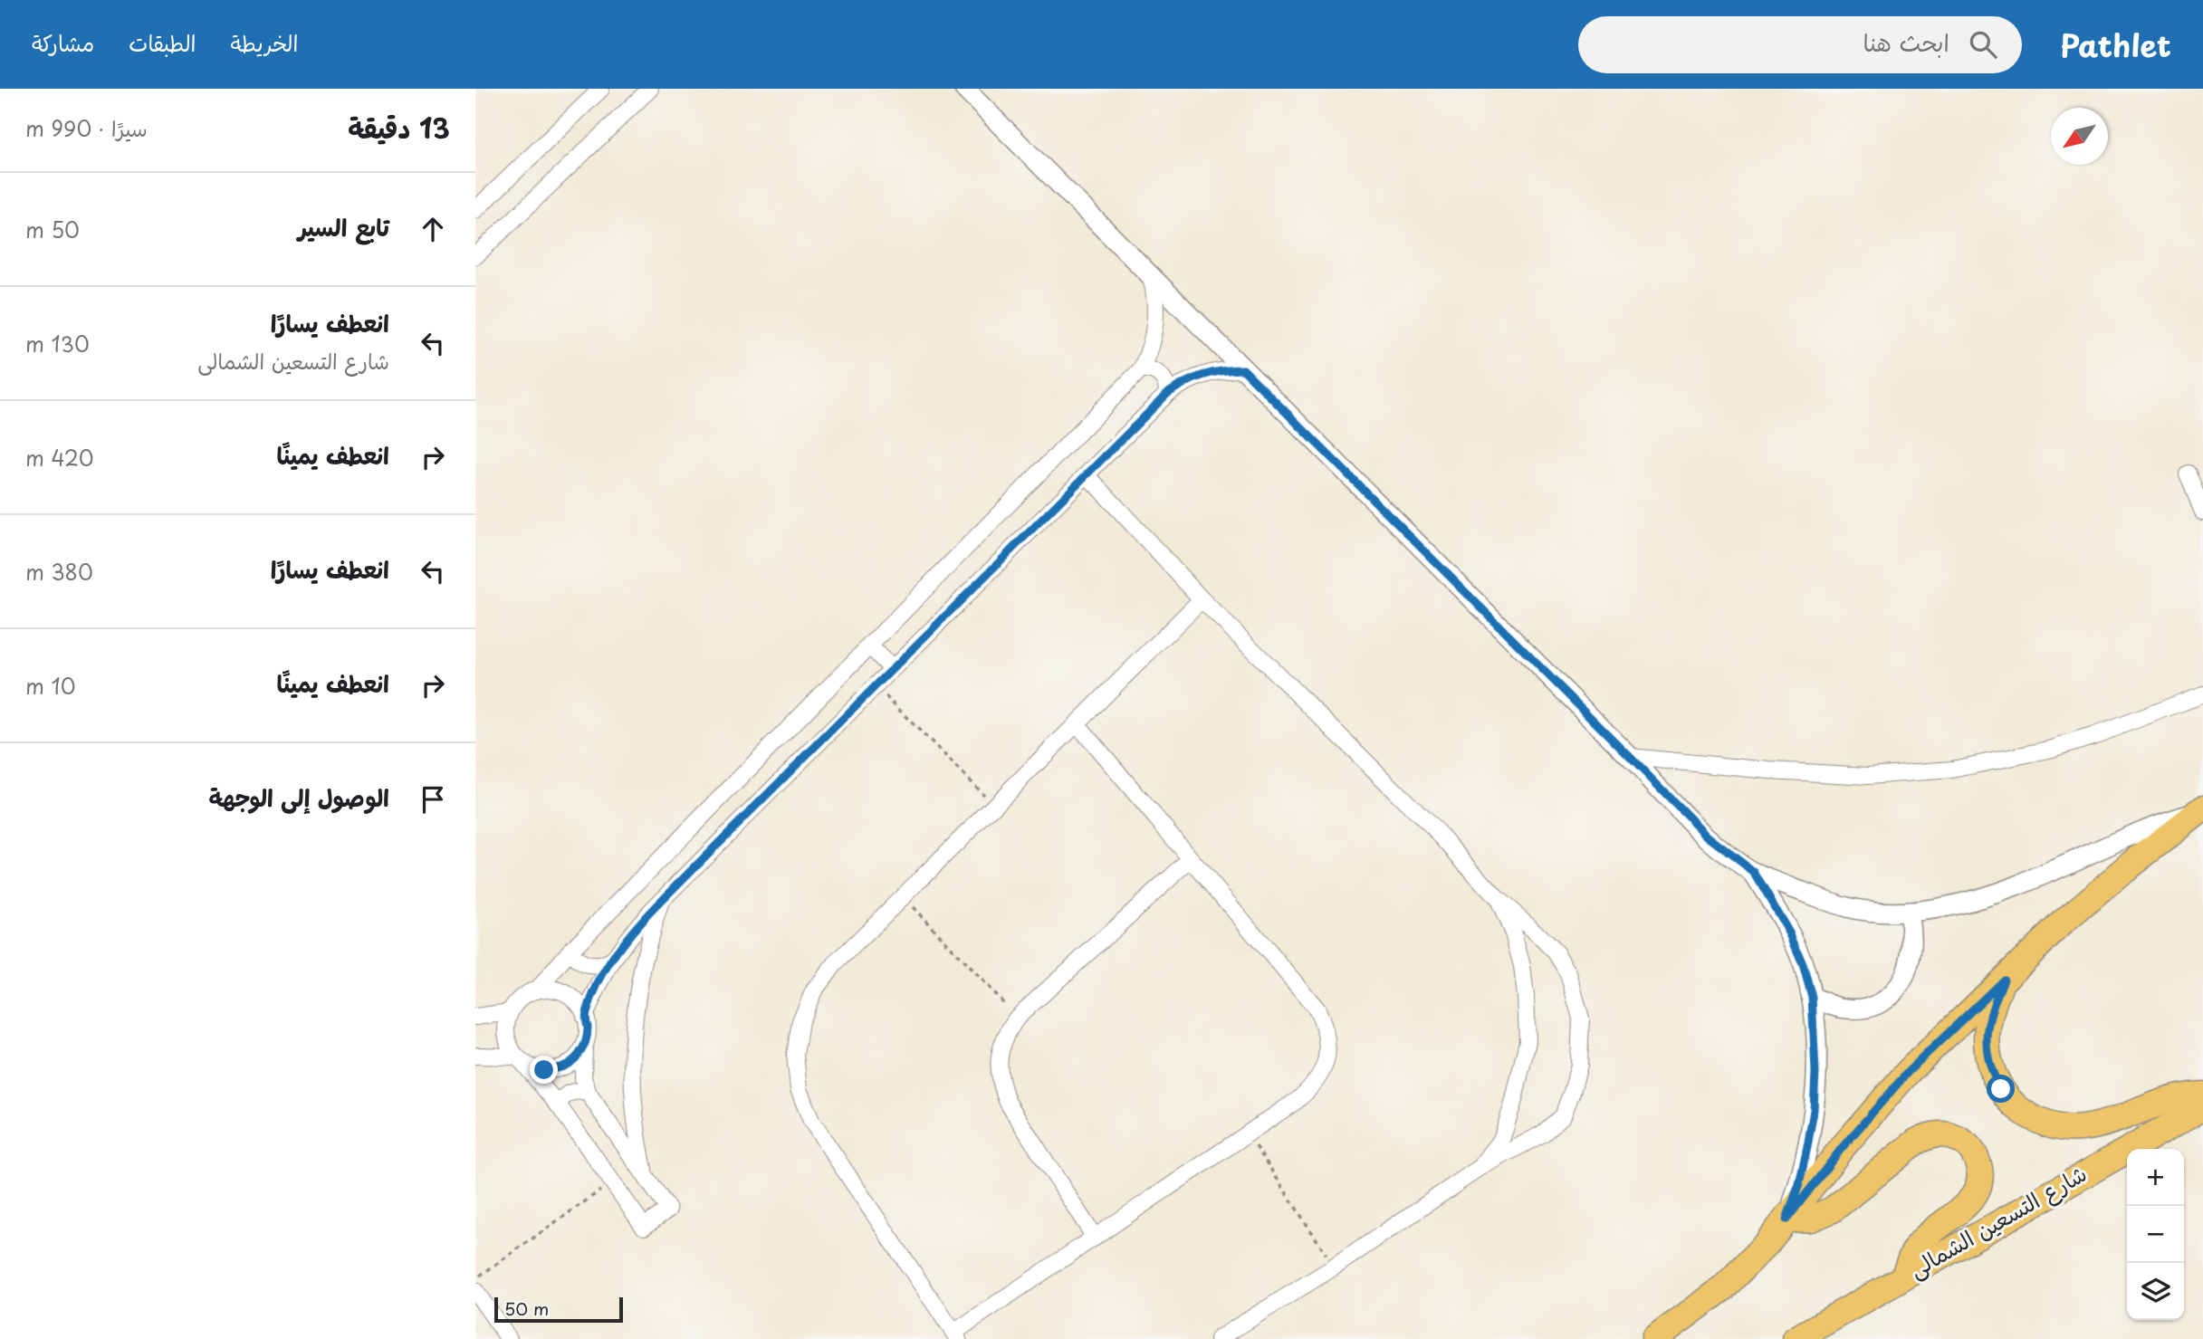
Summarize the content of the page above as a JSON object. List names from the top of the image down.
{
  "streets": {
    "main road": ["شارع التسعين الشمالى"]
  },
  "scale_bar": "50 m",
  "north": "bottom left",
  "page": {
    "header": "Pathlet",
    "search": "ابحث هنا",
    "nav": ["الخريطة", "الطبقات", "مشاركة"],
    "heading": ["13 دقيقة", "سيرًا · 990 m"],
    "list": [
      ["تابع السير", "50 m"],
      ["انعطف يسارًا", "شارع التسعين الشمالى", "130 m"],
      ["انعطف يمينًا", "420 m"],
      ["انعطف يسارًا", "380 m"],
      ["انعطف يمينًا", "10 m"],
      "الوصول إلى الوجهة"
    ],
    "map_buttons": ["+", "−"],
    "scale": "50 m"
  }
}
